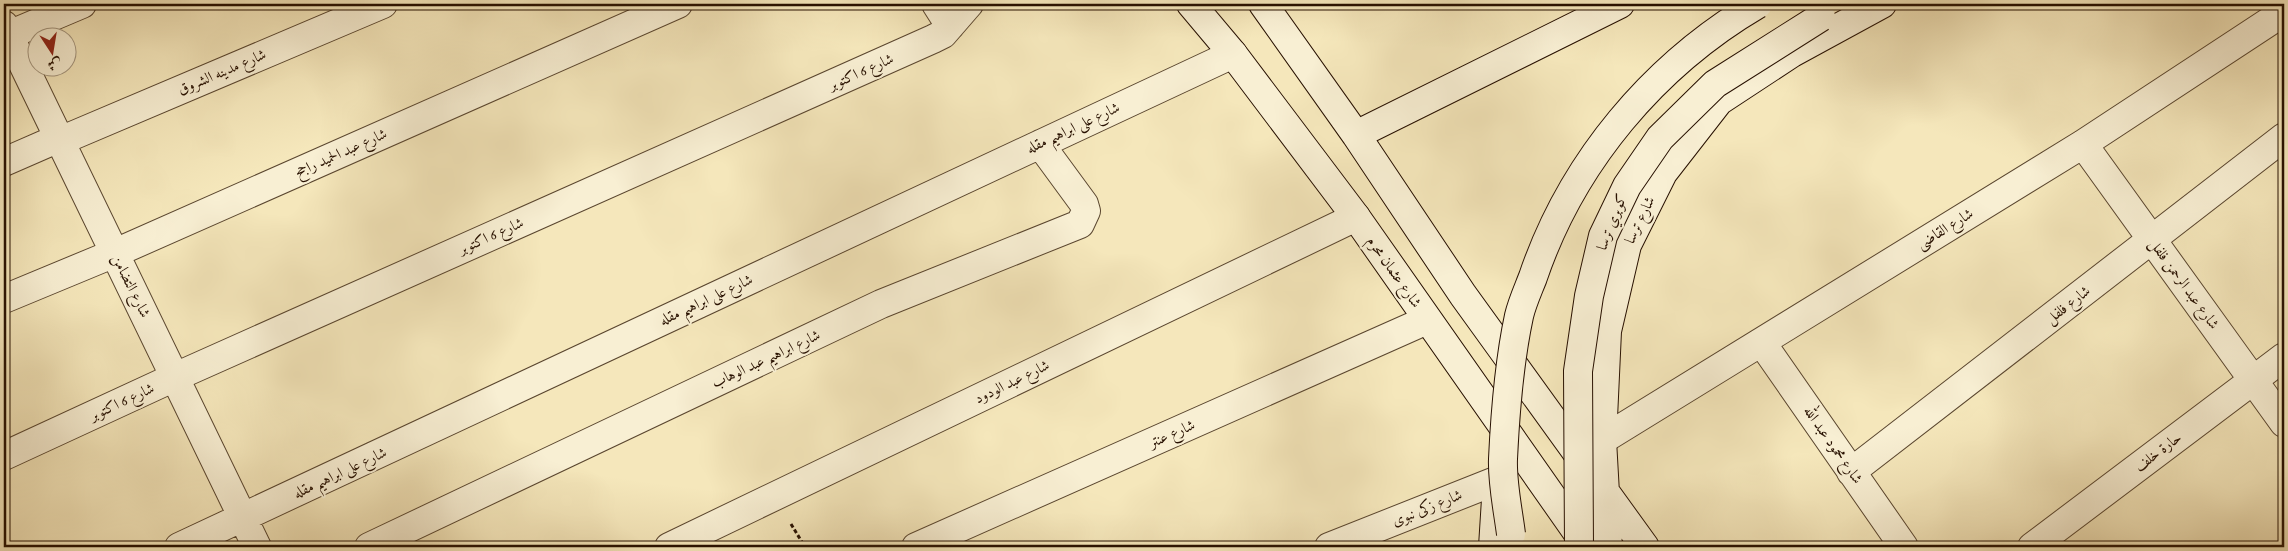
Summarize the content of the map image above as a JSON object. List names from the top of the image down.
{
  "streets": {
    "street": [
      "شارع مدينه الشروق",
      "شارع 6 اكتوبر",
      "شارع على ابراهيم مقله",
      "شارع عبد الحميد راجح",
      "شارع ترسا",
      "كوبري ترسا",
      "شارع القاضى",
      "شارع عثمان محرم",
      "شارع عبد الرحمن فلفل",
      "شارع التضامن",
      "شارع فلفل",
      "شارع ابراهيم عبد الوهاب",
      "شارع عبد الودود",
      "شارع عنتر",
      "شارع محمود عبد الله",
      "حارة خلف",
      "شارع زكى نبوى"
    ]
  },
  "crossings": [
    ["شارع مدينه الشروق", "شارع التضامن"],
    ["شارع 6 اكتوبر", "شارع التضامن"],
    ["شارع على ابراهيم مقله", "شارع عثمان محرم"],
    ["شارع على ابراهيم مقله", "شارع التضامن"],
    ["شارع على ابراهيم مقله", "شارع ابراهيم عبد الوهاب"],
    ["شارع عبد الحميد راجح", "شارع التضامن"],
    ["شارع ترسا", "شارع القاضى"],
    ["شارع القاضى", "شارع عبد الرحمن فلفل"],
    ["شارع القاضى", "شارع محمود عبد الله"],
    ["شارع عثمان محرم", "شارع عبد الودود"],
    ["شارع عثمان محرم", "شارع عنتر"],
    ["شارع عبد الرحمن فلفل", "شارع فلفل"],
    ["شارع عبد الرحمن فلفل", "حارة خلف"],
    ["شارع فلفل", "شارع محمود عبد الله"]
  ],
  "north": "bottom"
}
